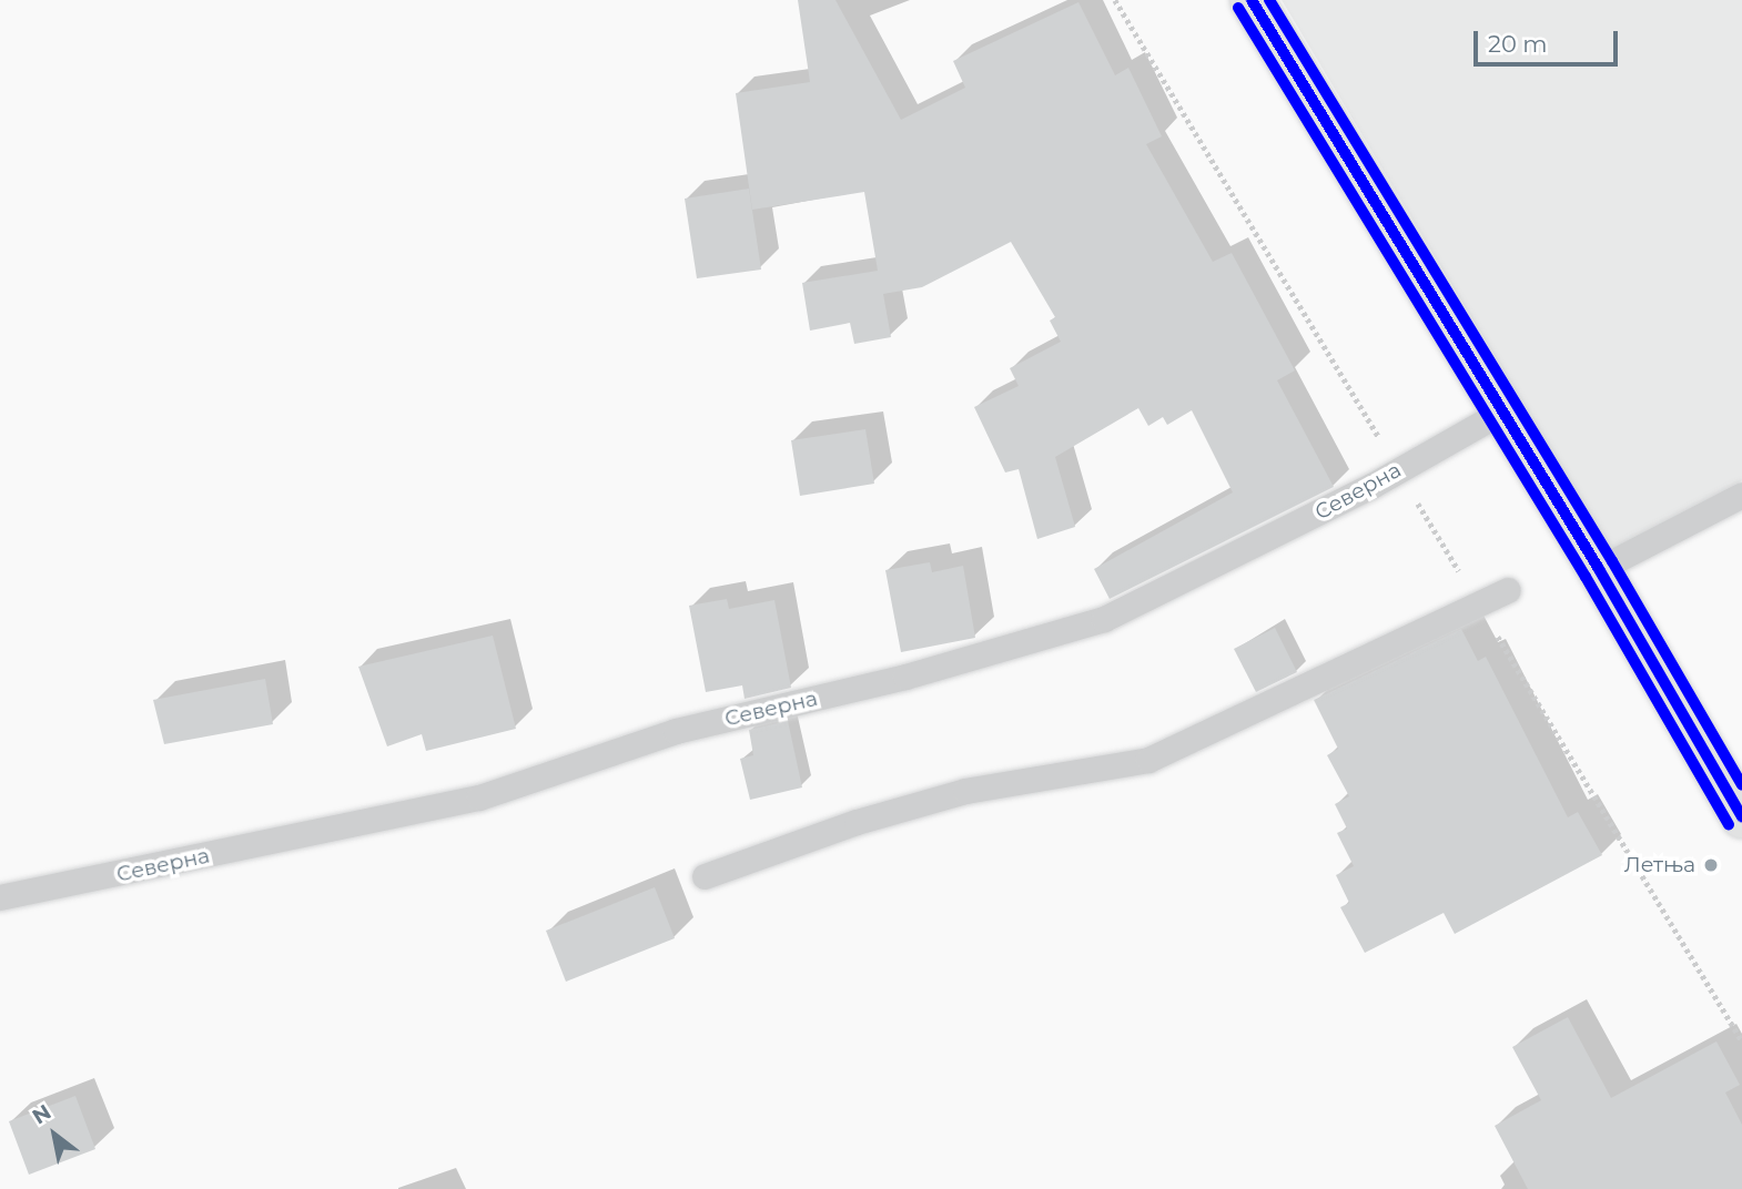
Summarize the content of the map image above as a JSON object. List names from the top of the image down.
{
  "streets": {
    "lane": ["Северна"]
  },
  "places": ["Летња"],
  "scale_bar": "20 m",
  "north": "top left"
}
